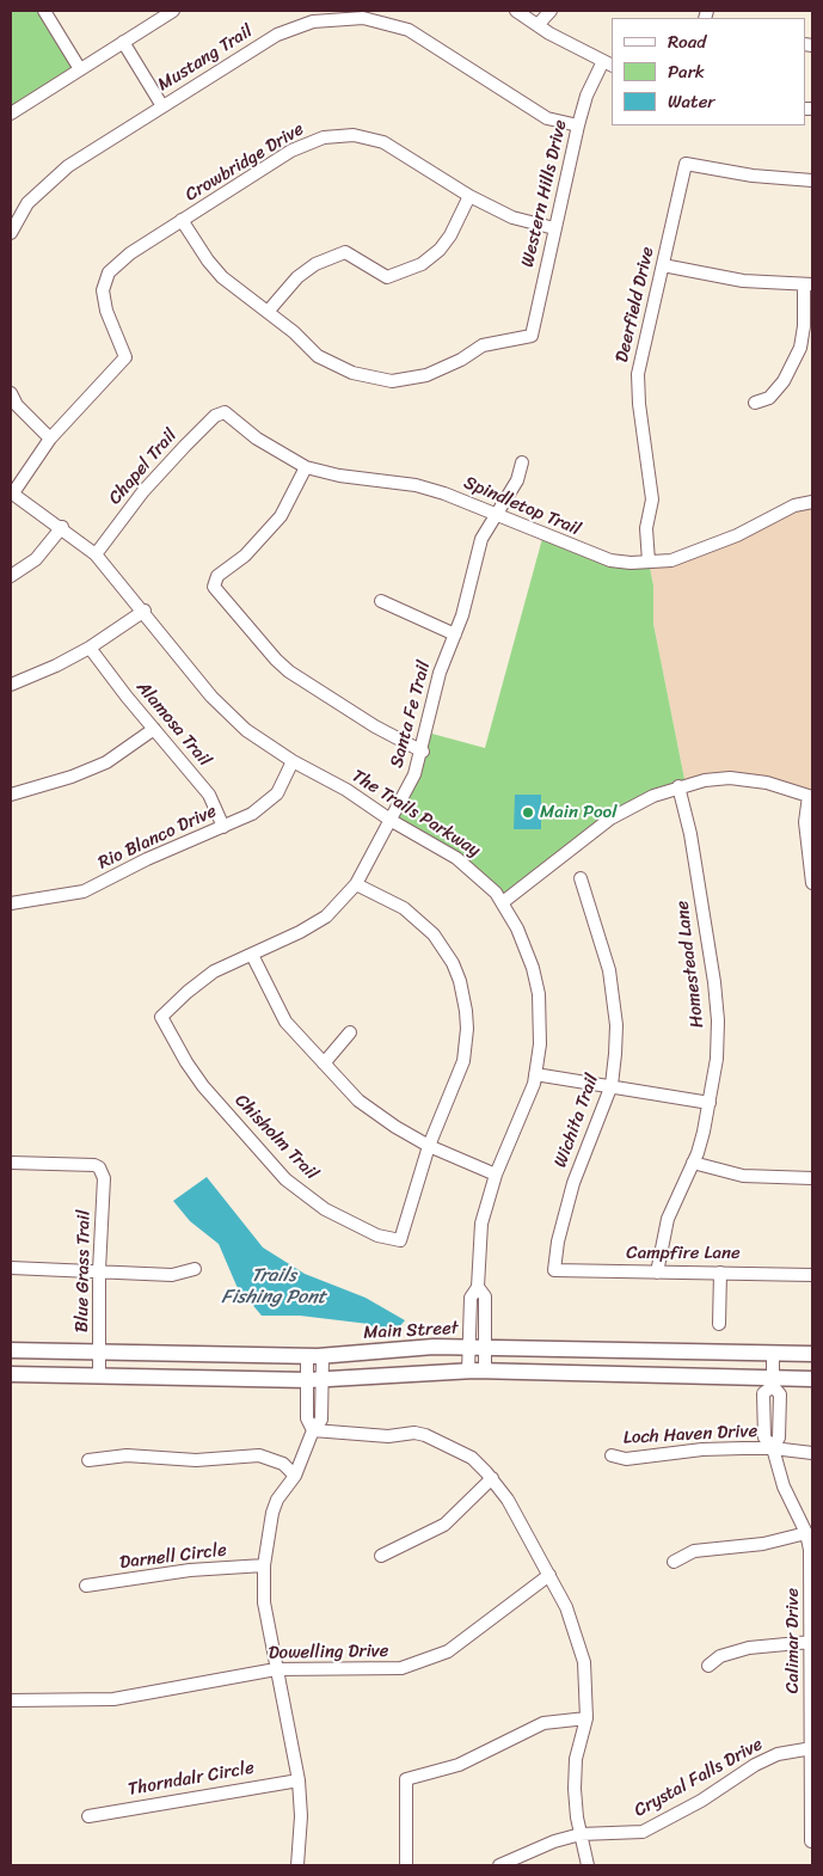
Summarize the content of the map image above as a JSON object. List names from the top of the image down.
{
  "streets": {
    "main road": ["Main Street"],
    "street": [
      "Mustang Trail",
      "Crowbridge Drive",
      "Western Hills Drive",
      "Deerfield Drive",
      "Chapel Trail",
      "Spindletop Trail",
      "Santa Fe Trail",
      "Alamosa Trail",
      "The Trails Parkway",
      "Rio Blanco Drive",
      "Homestead Lane",
      "Wichita Trail",
      "Chisholm Trail",
      "Campfire Lane",
      "Blue Grass Trail",
      "Loch Haven Drive",
      "Darnell Circle",
      "Calimar Drive",
      "Dowelling Drive",
      "Crystal Falls Drive",
      "Thorndalr Circle"
    ]
  },
  "crossings": [
    ["Mustang Trail", "Western Hills Drive"],
    ["Crowbridge Drive", "Western Hills Drive"],
    ["Deerfield Drive", "Spindletop Trail"],
    ["Chapel Trail", "Spindletop Trail"],
    ["Chapel Trail", "The Trails Parkway"],
    ["Spindletop Trail", "Santa Fe Trail"],
    ["Santa Fe Trail", "The Trails Parkway"],
    ["Santa Fe Trail", "Chisholm Trail"],
    ["Alamosa Trail", "Rio Blanco Drive"],
    ["The Trails Parkway", "Rio Blanco Drive"],
    ["The Trails Parkway", "Main Street"],
    ["Homestead Lane", "Campfire Lane"],
    ["Wichita Trail", "Campfire Lane"],
    ["Blue Grass Trail", "Main Street"],
    ["Main Street", "Calimar Drive"],
    ["Loch Haven Drive", "Calimar Drive"],
    ["Calimar Drive", "Crystal Falls Drive"]
  ],
  "water": ["Trails Fishing Pont"],
  "places": ["Main Pool"],
  "legend": ["Road", "Park", "Water"]
}
